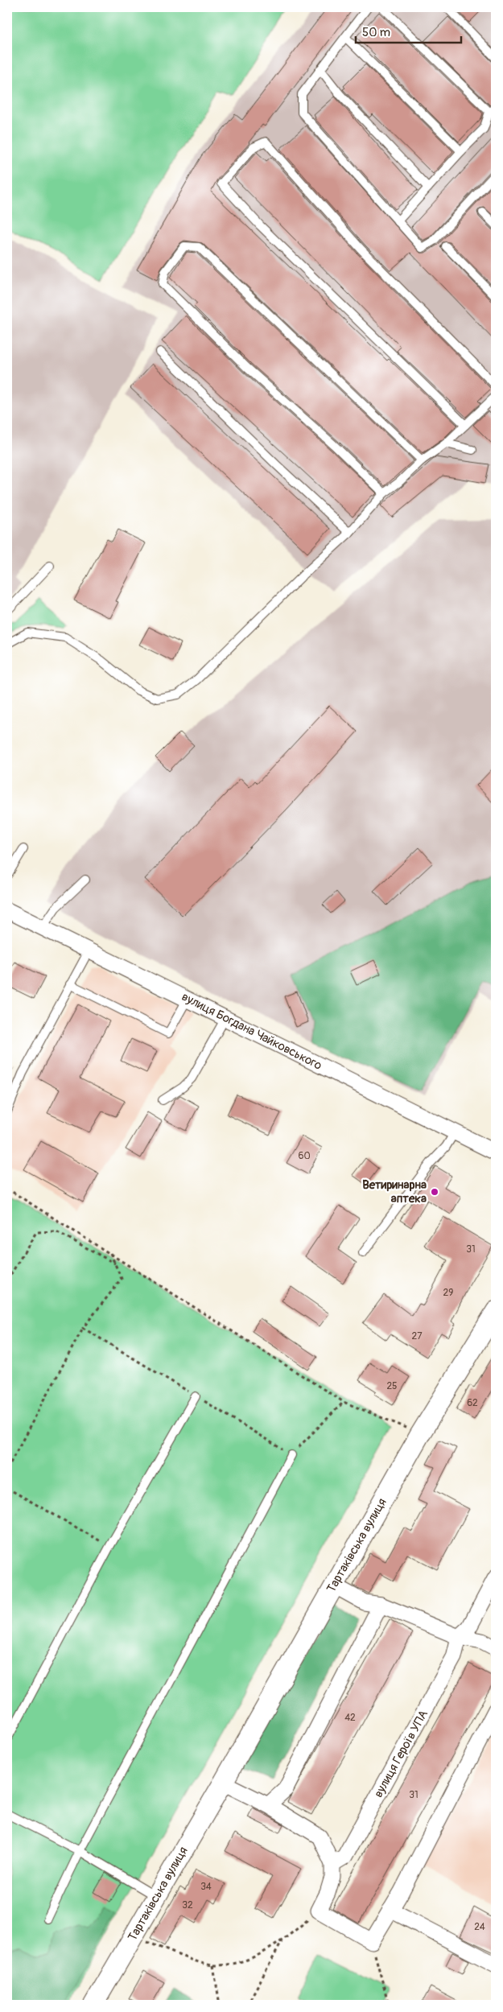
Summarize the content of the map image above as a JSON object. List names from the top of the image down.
{
  "streets": {
    "street": ["вулиця Богдана Чайковського", "Тартаківська вулиця", "вулиця Героїв УПА"]
  },
  "places": ["Ветиринарна аптека"],
  "house_numbers": [
    "60",
    "31",
    "29",
    "27",
    "25",
    "62",
    "42",
    "31",
    "34",
    "32",
    "24"
  ],
  "scale_bar": "50 m"
}
